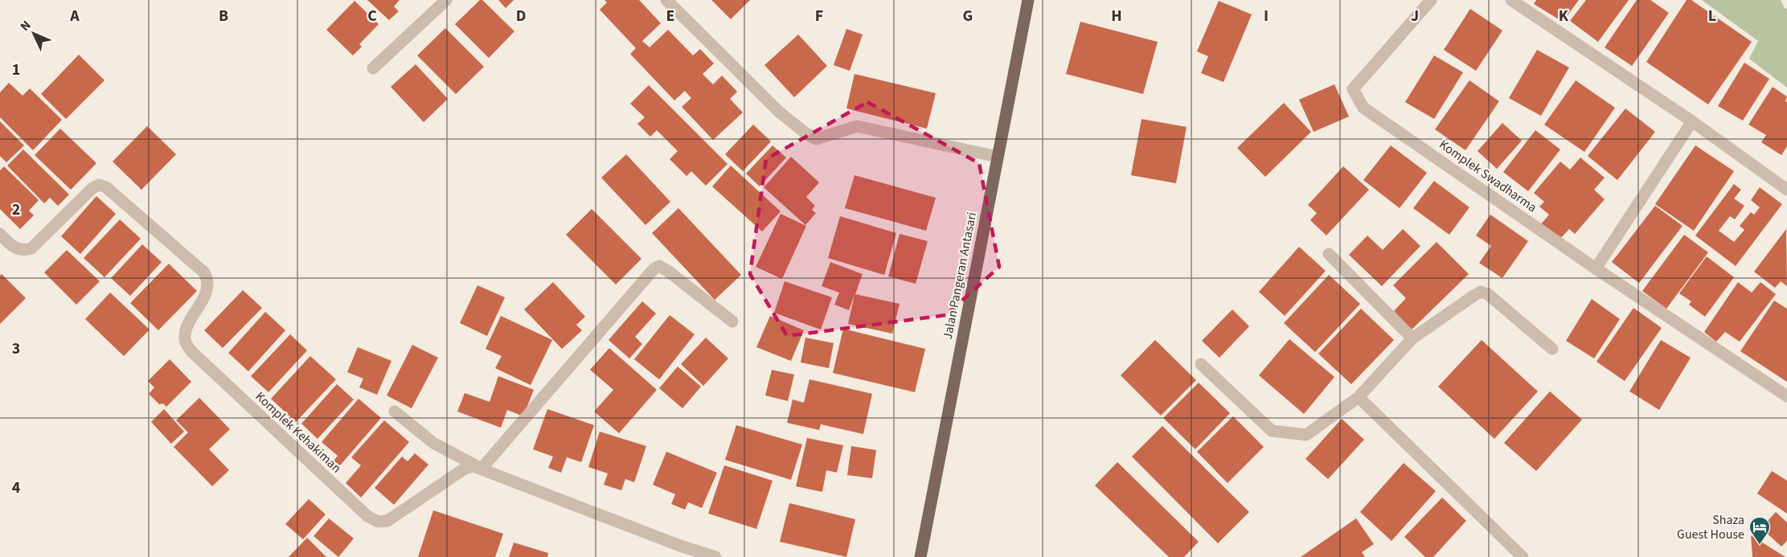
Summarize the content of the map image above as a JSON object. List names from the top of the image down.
{
  "streets": {
    "main road": ["Jalan Pangeran Antasari"],
    "street": ["Komplek Swadharma", "Komplek Kehakiman"]
  },
  "places": {
    "hotel": ["Shaza Guest House"]
  },
  "north": "top left",
  "grid": {
    "columns": [
      "A",
      "B",
      "C",
      "D",
      "E",
      "F",
      "G",
      "H",
      "I",
      "J",
      "K",
      "L"
    ],
    "rows": [
      "1",
      "2",
      "3",
      "4"
    ]
  }
}
